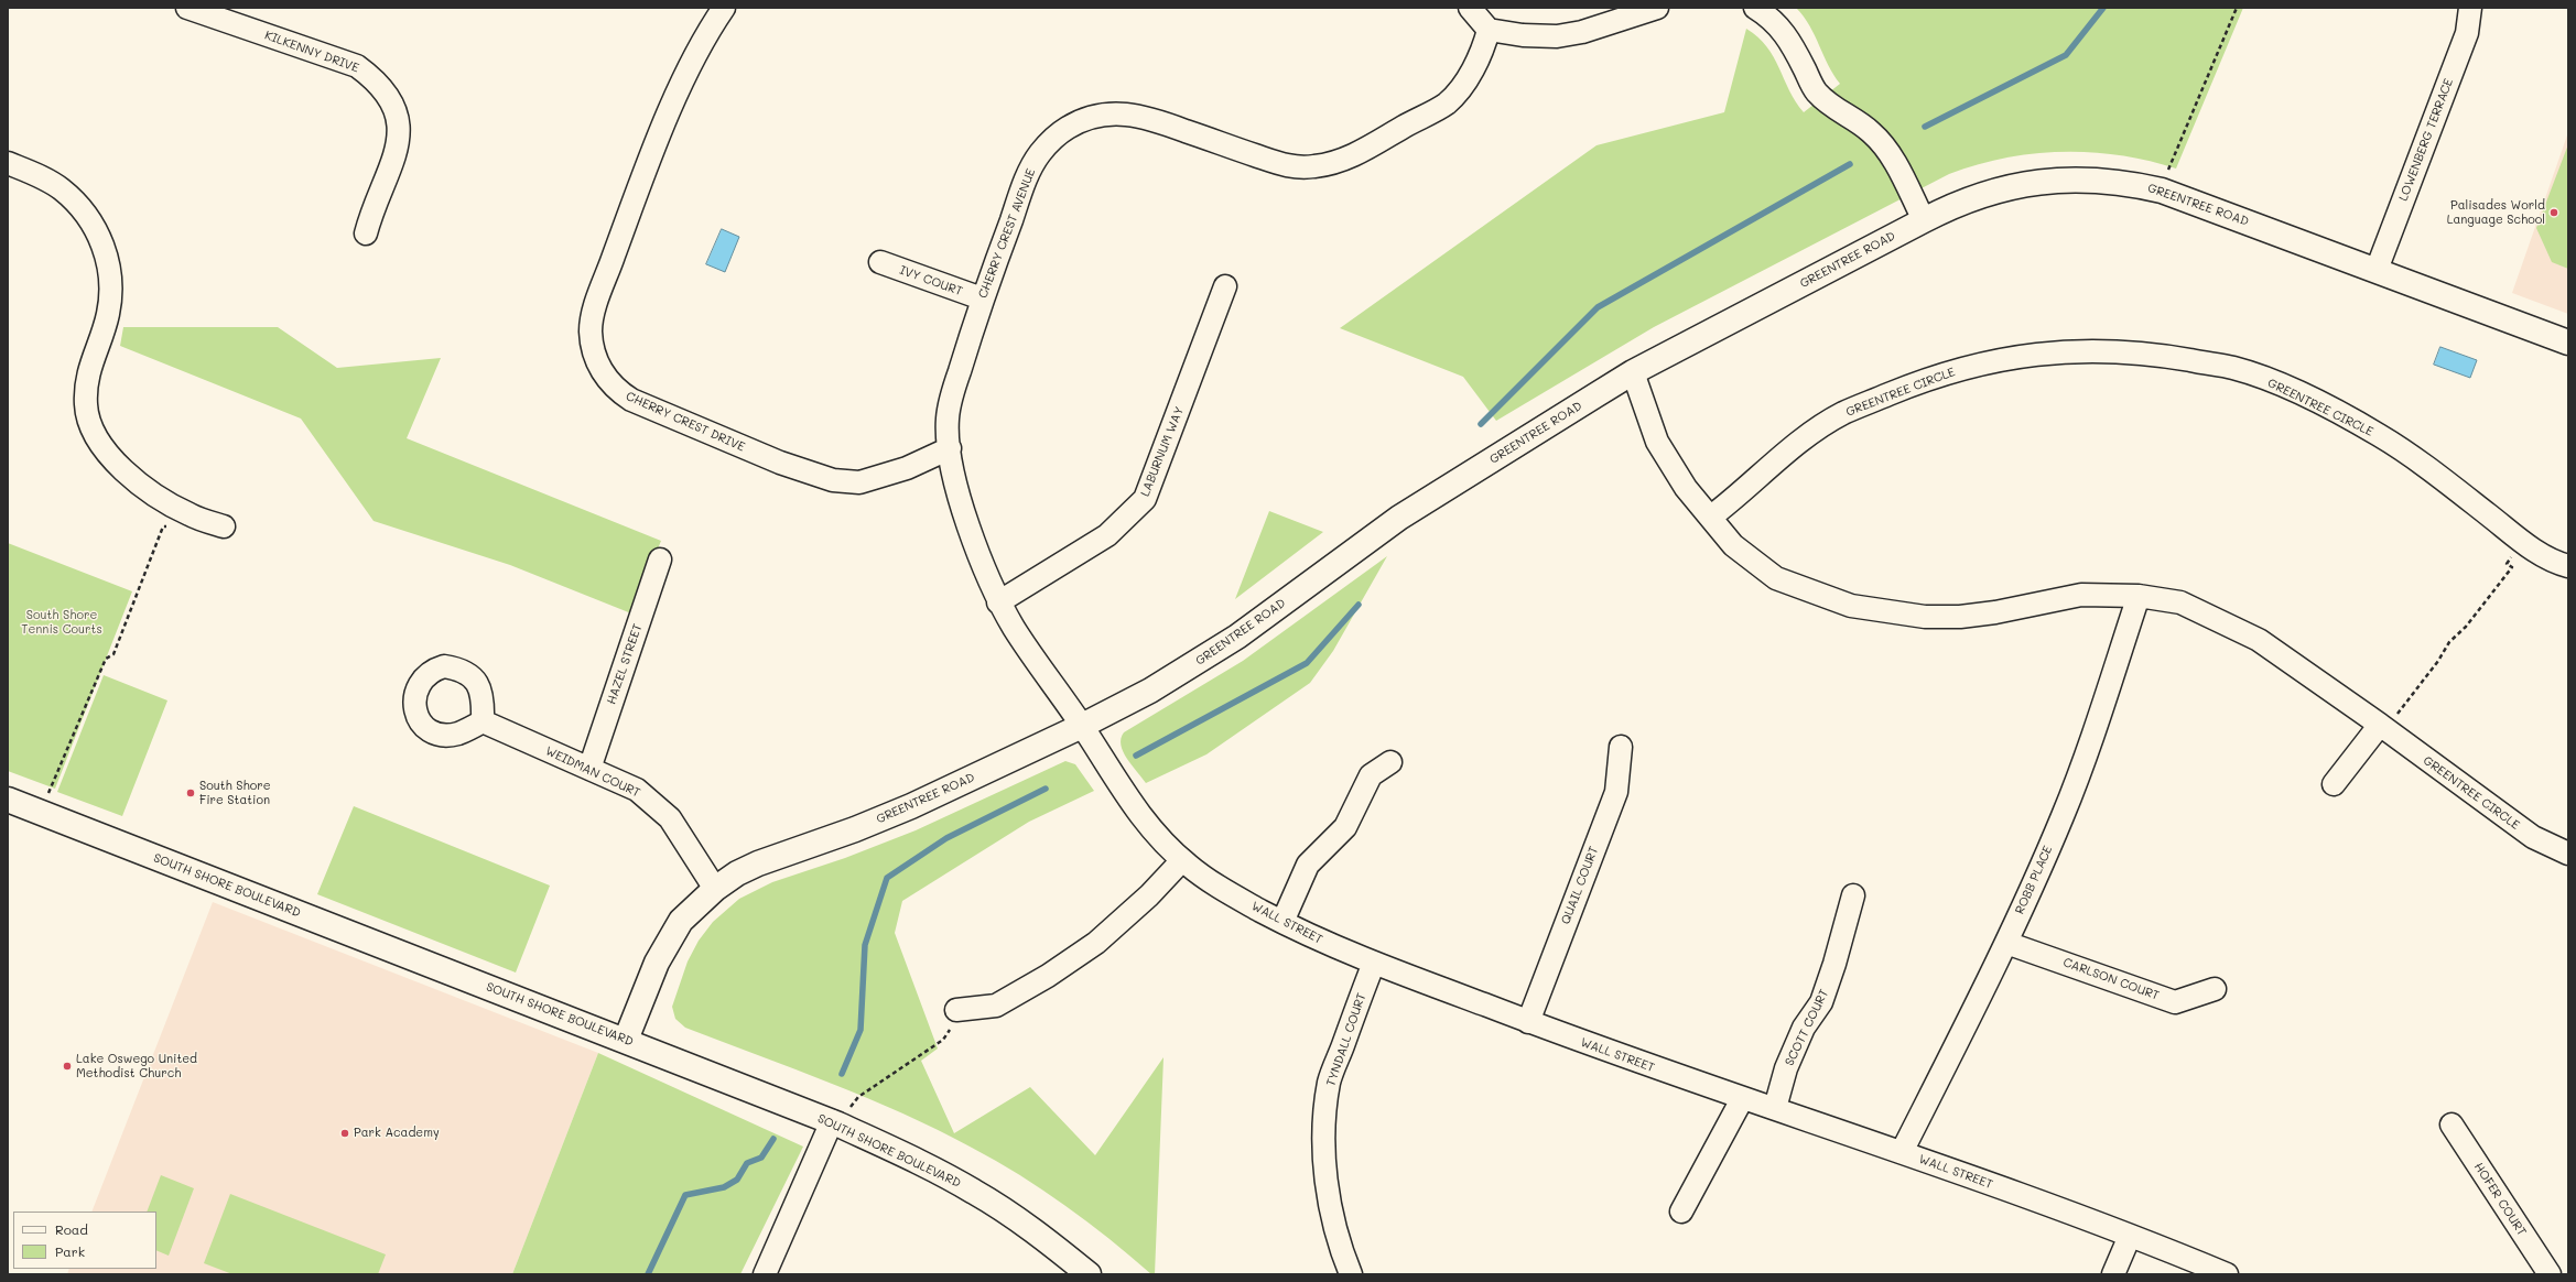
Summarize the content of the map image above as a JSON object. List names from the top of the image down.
{
  "streets": {
    "street": [
      "KILKENNY DRIVE",
      "LOWENBERG TERRACE",
      "GREENTREE ROAD",
      "CHERRY CREST AVENUE",
      "IVY COURT",
      "GREENTREE CIRCLE",
      "CHERRY CREST DRIVE",
      "LABURNUM WAY",
      "HAZEL STREET",
      "WEIDMAN COURT",
      "ROBB PLACE",
      "SOUTH SHORE BOULEVARD",
      "QUAIL COURT",
      "WALL STREET",
      "CARLSON COURT",
      "SCOTT COURT",
      "TYNDALL COURT",
      "HOFER COURT"
    ]
  },
  "crossings": [
    ["LOWENBERG TERRACE", "GREENTREE ROAD"],
    ["GREENTREE ROAD", "CHERRY CREST AVENUE"],
    ["GREENTREE ROAD", "GREENTREE CIRCLE"],
    ["GREENTREE ROAD", "WEIDMAN COURT"],
    ["GREENTREE ROAD", "SOUTH SHORE BOULEVARD"],
    ["GREENTREE ROAD", "WALL STREET"],
    ["CHERRY CREST AVENUE", "IVY COURT"],
    ["CHERRY CREST AVENUE", "CHERRY CREST DRIVE"],
    ["CHERRY CREST AVENUE", "LABURNUM WAY"],
    ["CHERRY CREST AVENUE", "WALL STREET"],
    ["GREENTREE CIRCLE", "ROBB PLACE"],
    ["HAZEL STREET", "WEIDMAN COURT"],
    ["ROBB PLACE", "WALL STREET"],
    ["ROBB PLACE", "CARLSON COURT"],
    ["QUAIL COURT", "WALL STREET"],
    ["WALL STREET", "SCOTT COURT"],
    ["WALL STREET", "TYNDALL COURT"]
  ],
  "parks": ["South Shore Tennis Courts"],
  "places": [
    "Palisades World Language School",
    "South Shore Fire Station",
    "Lake Oswego United Methodist Church",
    "Park Academy"
  ],
  "legend": ["Road", "Park"]
}
